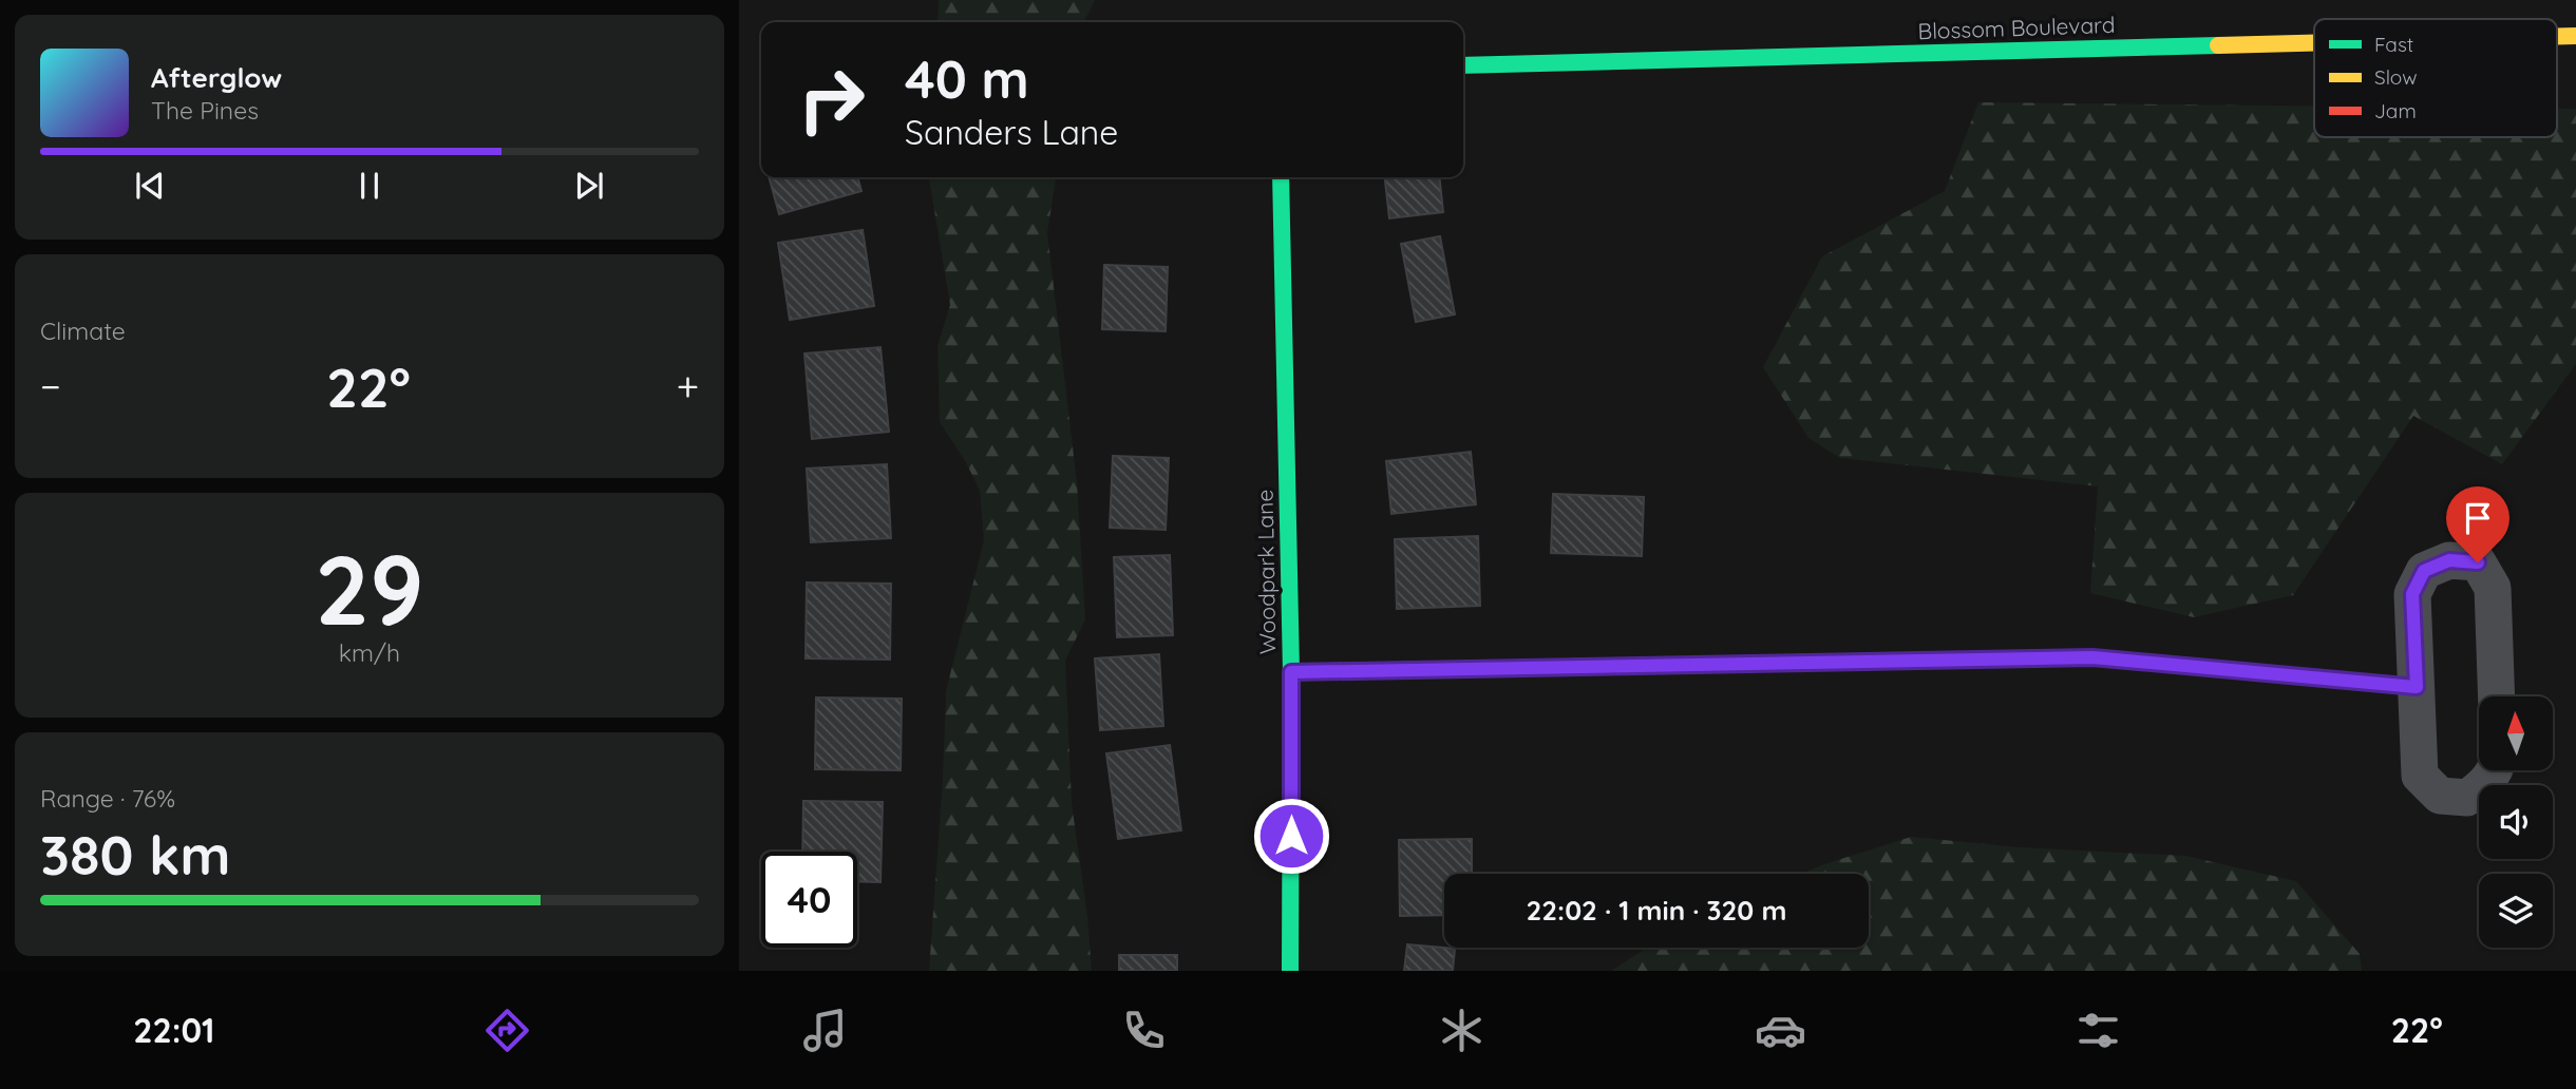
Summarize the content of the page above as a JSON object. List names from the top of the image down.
{
  "streets": {
    "street": ["Blossom Boulevard", "Woodpark Lane"]
  },
  "legend": ["Fast", "Slow", "Jam"],
  "north": "top",
  "page": {
    "turn": ["40 m", "Sanders Lane"],
    "song": ["Afterglow", "The Pines"],
    "tile": [
      "Climate",
      ["29", "km/h"],
      ["Range · 76%", "380 km"]
    ],
    "heat": ["−", "22°", "+"],
    "limit": "40",
    "trip": "22:02 · 1 min · 320 m",
    "tabs": ["22:01", "22°"]
  }
}
